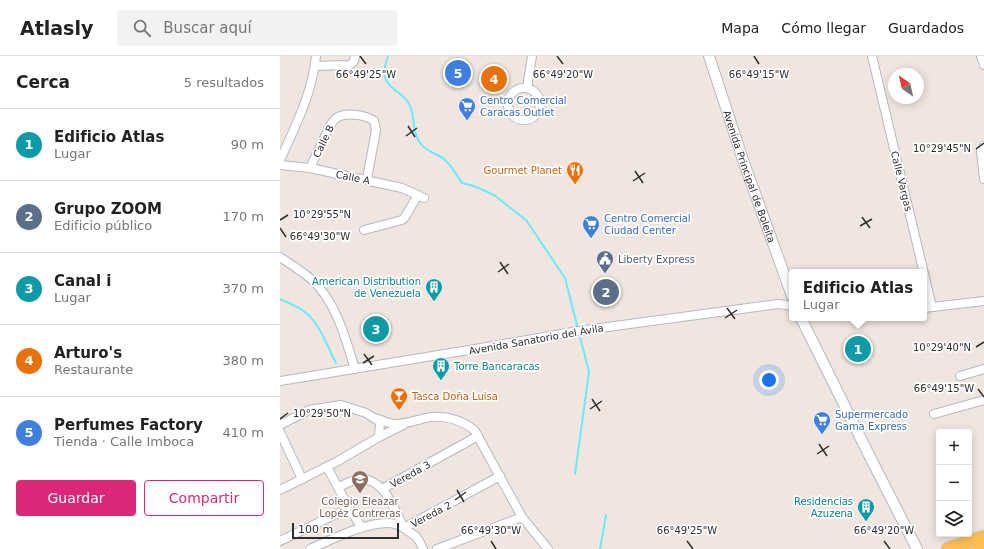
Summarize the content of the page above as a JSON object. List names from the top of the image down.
{
  "streets": {
    "street": [
      "Calle B",
      "Avenida Principal de Boleíta",
      "Calle A",
      "Calle Vargas",
      "Avenida Sanatorio del Ávila",
      "Vereda 3",
      "Vereda 2"
    ]
  },
  "crossings": [
    ["Calle B", "Calle A"],
    ["Vereda 3", "Vereda 2"]
  ],
  "places": {
    "supermarket": ["Centro Comercial Caracas Outlet", "Centro Comercial Ciudad Center", "Supermercado Gama Express"],
    "restaurant": ["Gourmet Planet"],
    "public building": ["Liberty Express"],
    "building": ["American Distribution de Venezuela", "Torre Bancaracas", "Residencias Azuzena"],
    "bar": ["Tasca Doña Luisa"],
    "school or university": ["Colegio Eleazar Lopéz Contreras"]
  },
  "scale_bar": "100 m",
  "north": "top left",
  "page": {
    "header": "Atlasly",
    "search": "Buscar aquí",
    "nav": ["Mapa", "Cómo llegar", "Guardados"],
    "heading": ["Cerca", "5 resultados"],
    "pins": [
      "5",
      "4",
      "2",
      "3",
      "1"
    ],
    "list": [
      {
        "mark": "1",
        "name": "Edificio Atlas",
        "note": "Lugar",
        "value": "90 m"
      },
      {
        "mark": "2",
        "name": "Grupo ZOOM",
        "note": "Edificio público",
        "value": "170 m"
      },
      {
        "mark": "3",
        "name": "Canal i",
        "note": "Lugar",
        "value": "370 m"
      },
      {
        "mark": "4",
        "name": "Arturo's",
        "note": "Restaurante",
        "value": "380 m"
      },
      {
        "mark": "5",
        "name": "Perfumes Factory",
        "note": "Tienda · Calle Imboca",
        "value": "410 m"
      }
    ],
    "popup": ["Edificio Atlas", "Lugar"],
    "map_buttons": ["+", "−"],
    "buttons": ["Guardar", "Compartir"],
    "scale": "100 m"
  },
  "coordinates": [
    "66°49'25\"W",
    "66°49'20\"W",
    "66°49'15\"W",
    "10°29'45\"N",
    "10°29'55\"N",
    "66°49'30\"W",
    "10°29'40\"N",
    "10°29'50\"N"
  ]
}
